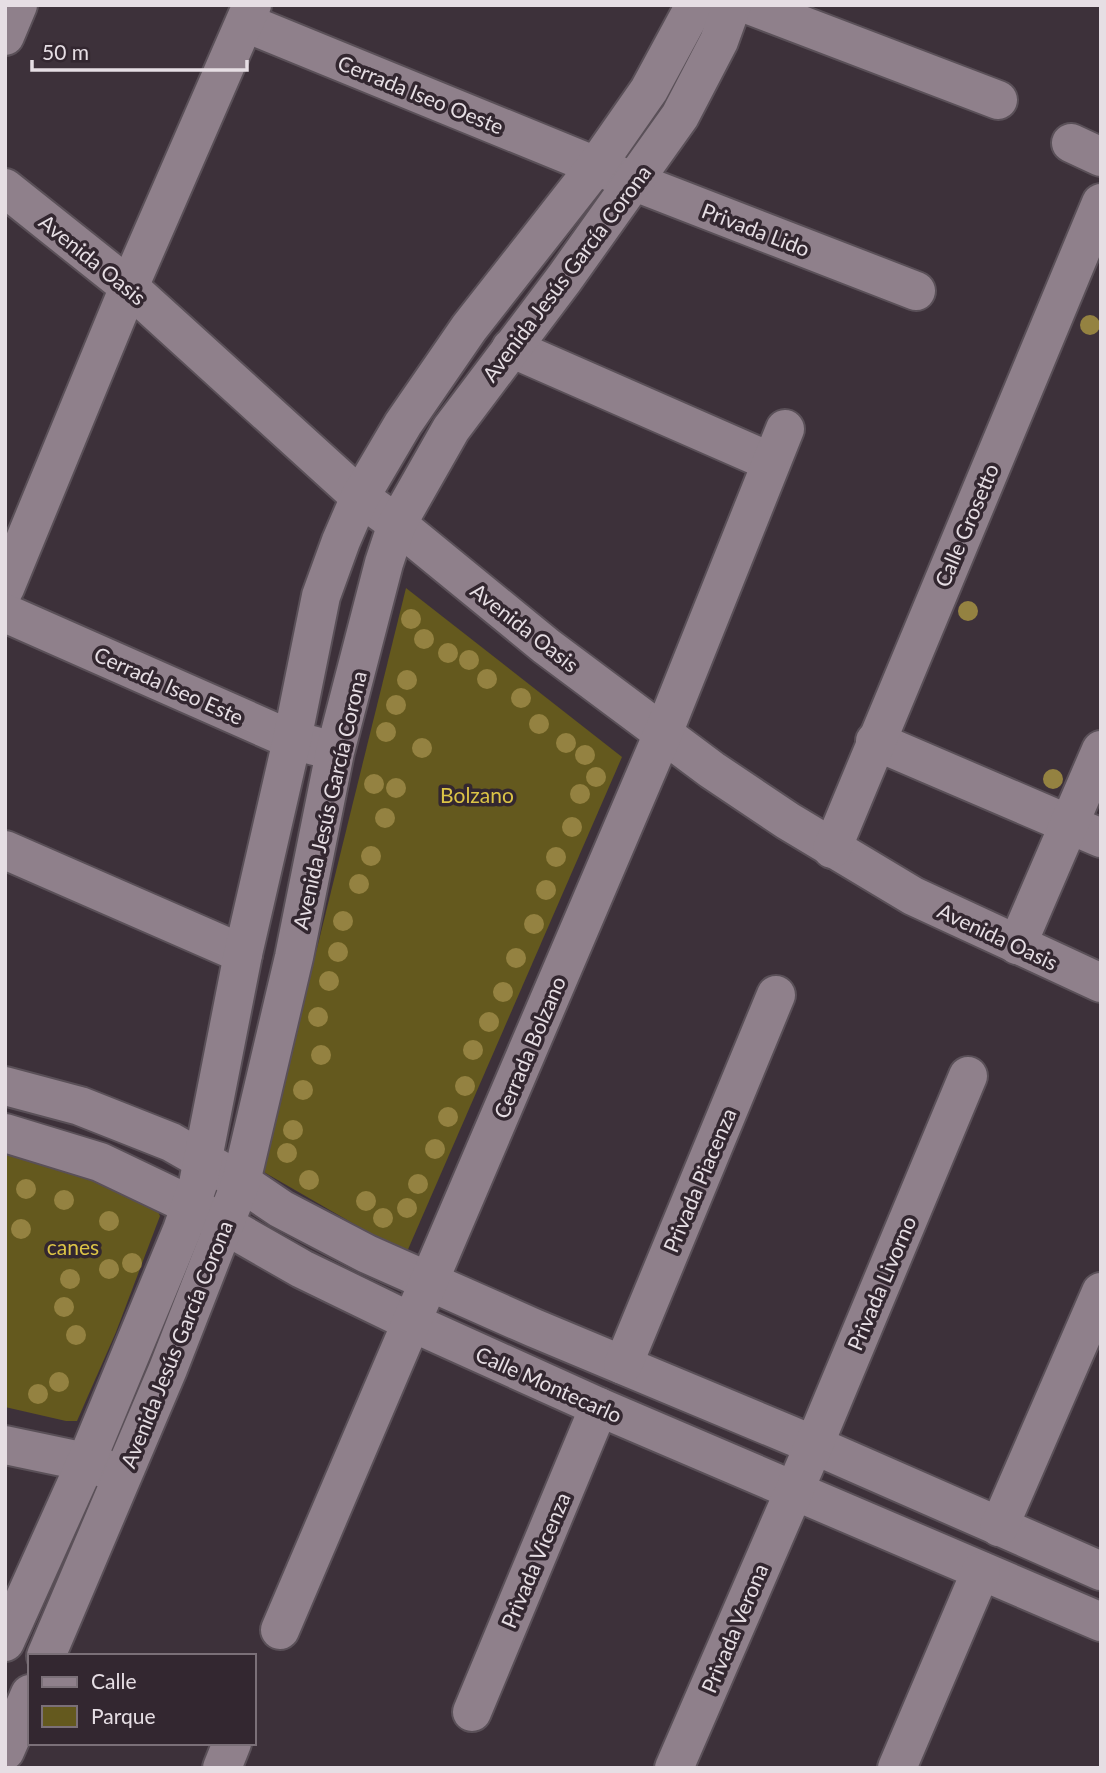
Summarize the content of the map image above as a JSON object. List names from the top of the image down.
{
  "streets": {
    "street": [
      "Cerrada Iseo Oeste",
      "Privada Lido",
      "Avenida Oasis",
      "Avenida Jesús García Corona",
      "Calle Grosetto",
      "Cerrada Iseo Este",
      "Cerrada Bolzano",
      "Privada Piacenza",
      "Privada Livorno",
      "Calle Montecarlo",
      "Privada Vicenza",
      "Privada Verona"
    ]
  },
  "crossings": [
    ["Cerrada Iseo Oeste", "Privada Lido"],
    ["Cerrada Iseo Oeste", "Avenida Oasis"],
    ["Cerrada Iseo Oeste", "Avenida Jesús García Corona"],
    ["Privada Lido", "Avenida Jesús García Corona"],
    ["Avenida Oasis", "Avenida Jesús García Corona"],
    ["Avenida Oasis", "Calle Grosetto"],
    ["Avenida Oasis", "Cerrada Bolzano"],
    ["Avenida Jesús García Corona", "Cerrada Iseo Este"],
    ["Avenida Jesús García Corona", "Cerrada Bolzano"],
    ["Avenida Jesús García Corona", "Calle Montecarlo"],
    ["Cerrada Bolzano", "Calle Montecarlo"],
    ["Privada Livorno", "Calle Montecarlo"],
    ["Privada Livorno", "Privada Verona"],
    ["Calle Montecarlo", "Privada Vicenza"],
    ["Calle Montecarlo", "Privada Verona"]
  ],
  "parks": ["Bolzano", "canes"],
  "legend": ["Calle", "Parque"],
  "scale_bar": "50 m"
}
